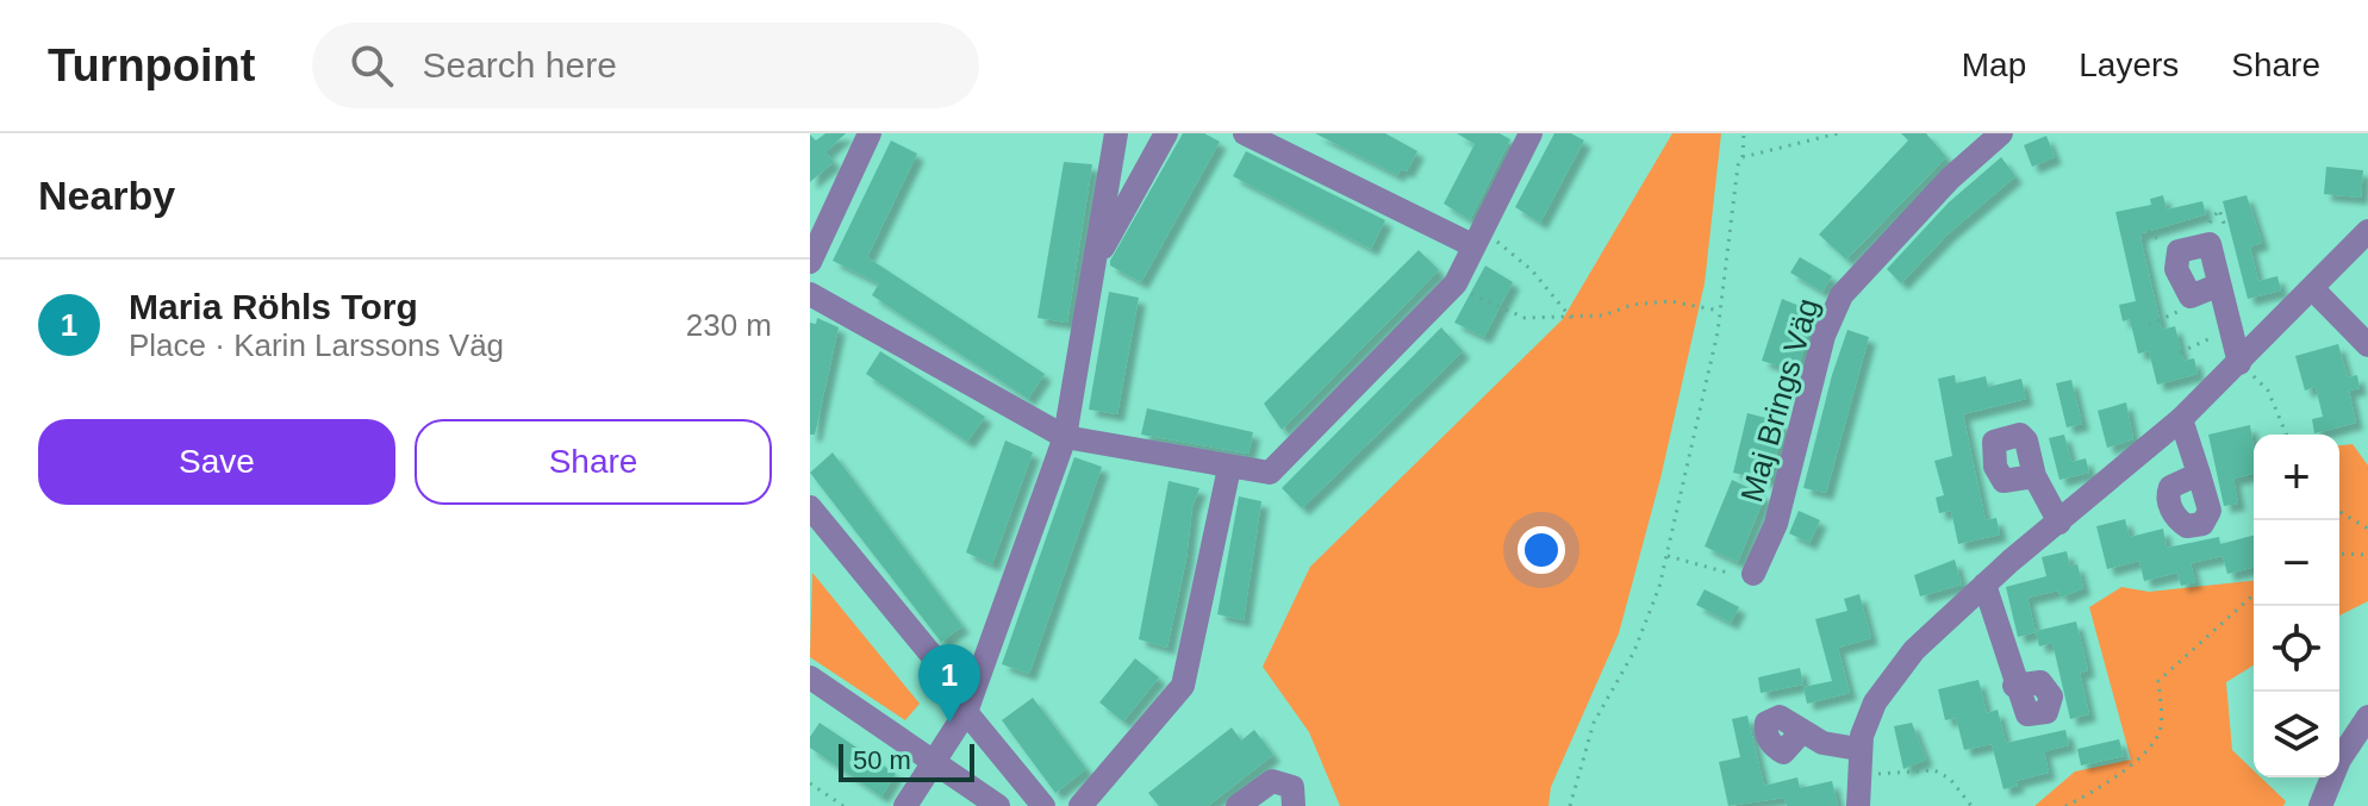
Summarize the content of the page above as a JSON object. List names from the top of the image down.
{
  "streets": {
    "street": ["Maj Brings Väg"]
  },
  "scale_bar": "50 m",
  "page": {
    "header": "Turnpoint",
    "search": "Search here",
    "nav": ["Map", "Layers", "Share"],
    "heading": "Nearby",
    "list": [
      {
        "mark": "1",
        "name": "Maria Röhls Torg",
        "note": "Place · Karin Larssons Väg",
        "value": "230 m"
      }
    ],
    "buttons": ["Save", "Share"],
    "map_buttons": ["+", "−"],
    "pins": "1",
    "scale": "50 m"
  }
}
